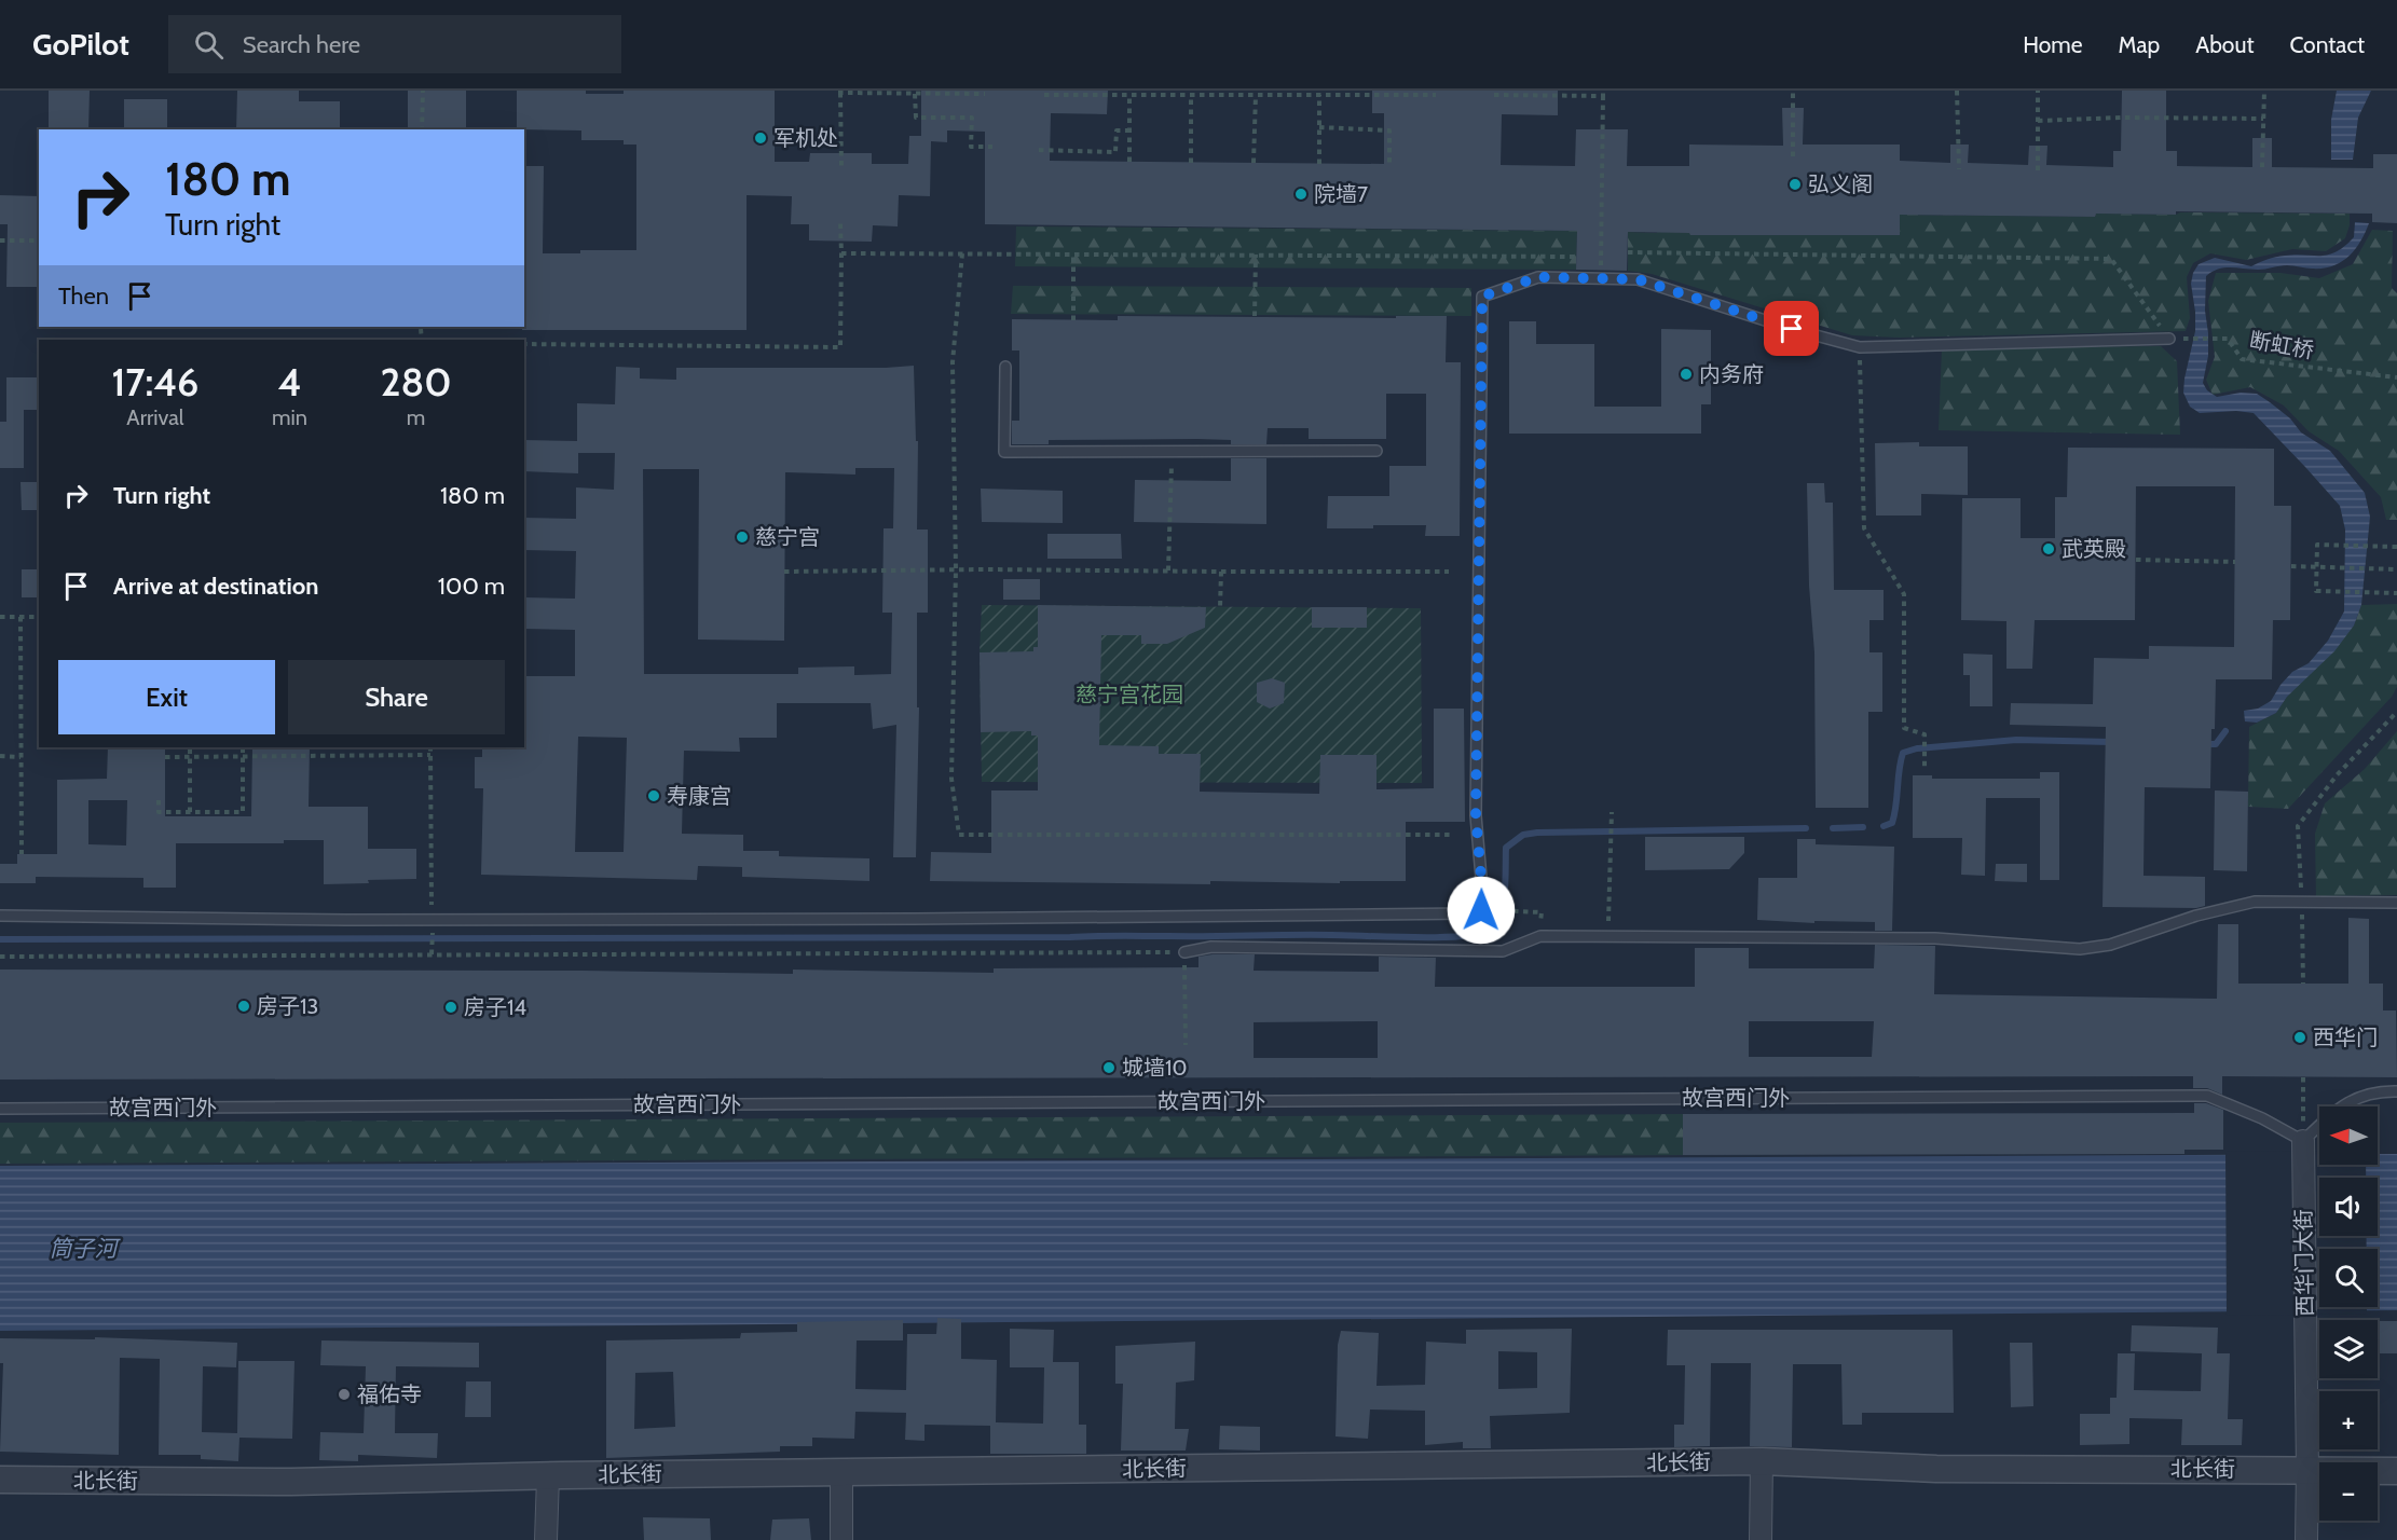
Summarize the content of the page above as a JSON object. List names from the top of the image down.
{
  "streets": {
    "street": ["西华门大街", "北长街"],
    "lane": ["故宫西门外"],
    "path": ["断虹桥"]
  },
  "crossings": [
    ["故宫西门外", "西华门大街"],
    ["西华门大街", "北长街"]
  ],
  "water": ["筒子河"],
  "parks": ["慈宁宫花园"],
  "places": [
    "军机处",
    "弘义阁",
    "院墙7",
    "内务府",
    "慈宁宫",
    "武英殿",
    "寿康宫",
    "房子13",
    "房子14",
    "西华门",
    "城墙10",
    "福佑寺"
  ],
  "north": "left",
  "page": {
    "header": "GoPilot",
    "search": "Search here",
    "nav": [
      "Home",
      "Map",
      "About",
      "Contact"
    ],
    "turn": ["180 m", "Turn right"],
    "then": "Then",
    "eta": [
      "17:46",
      "Arrival",
      "4",
      "min",
      "280",
      "m"
    ],
    "list": [
      {
        "name": "Turn right",
        "value": "180 m"
      },
      {
        "name": "Arrive at destination",
        "value": "100 m"
      }
    ],
    "buttons": ["Exit", "Share"],
    "map_buttons": ["+", "−"]
  }
}
